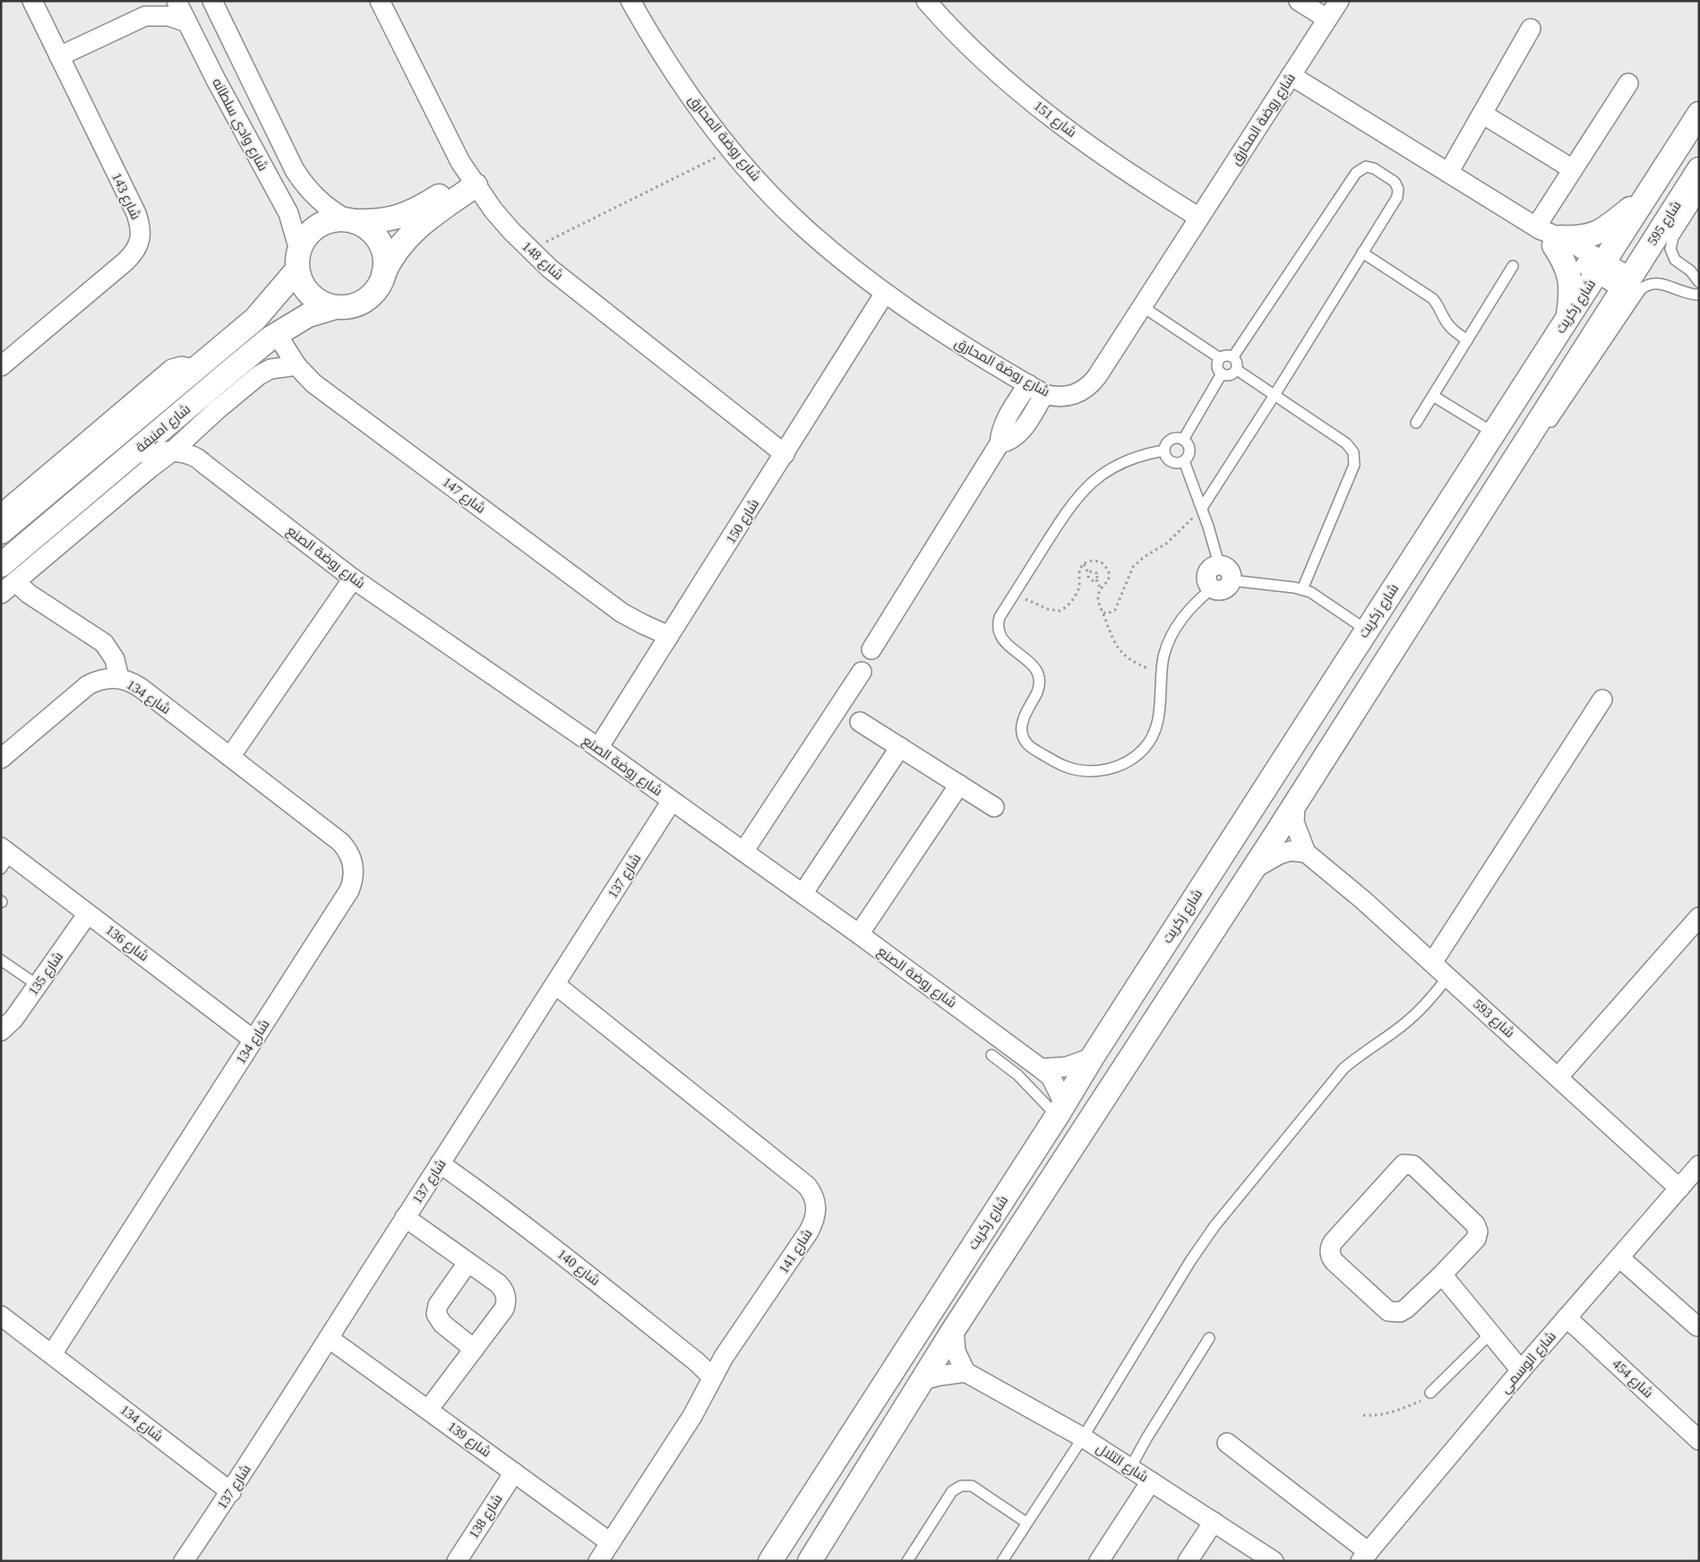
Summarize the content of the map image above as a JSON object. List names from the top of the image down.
{
  "streets": {
    "street": [
      "شارع 151",
      "شارع روضة المحارق",
      "شارع وادي سلطانه",
      "شارع 143",
      "شارع 595",
      "شارع 148",
      "شارع زكريت",
      "شارع امنيفة",
      "شارع 147",
      "شارع 150",
      "شارع روضة الصنع",
      "شارع 134",
      "شارع 137",
      "شارع 136",
      "شارع 135",
      "شارع 593",
      "شارع 141",
      "شارع 140",
      "شارع الوسمي",
      "شارع 454",
      "شارع 139",
      "شارع التلال",
      "شارع 138"
    ]
  },
  "crossings": [
    ["شارع 151", "شارع روضة المحارق"],
    ["شارع روضة المحارق", "شارع زكريت"],
    ["شارع روضة المحارق", "شارع 150"],
    ["شارع وادي سلطانه", "شارع امنيفة"],
    ["شارع 595", "شارع زكريت"],
    ["شارع 148", "شارع 150"],
    ["شارع زكريت", "شارع روضة الصنع"],
    ["شارع امنيفة", "شارع 147"],
    ["شارع امنيفة", "شارع روضة الصنع"],
    ["شارع 147", "شارع 150"],
    ["شارع 150", "شارع روضة الصنع"],
    ["شارع روضة الصنع", "شارع 137"],
    ["شارع 134", "شارع 137"],
    ["شارع 134", "شارع 136"],
    ["شارع 137", "شارع 141"],
    ["شارع 137", "شارع 140"],
    ["شارع 137", "شارع 139"],
    ["شارع 136", "شارع 135"],
    ["شارع 593", "شارع الوسمي"],
    ["شارع 141", "شارع 140"],
    ["شارع 141", "شارع 139"],
    ["شارع الوسمي", "شارع 454"],
    ["شارع 139", "شارع 138"]
  ]
}
